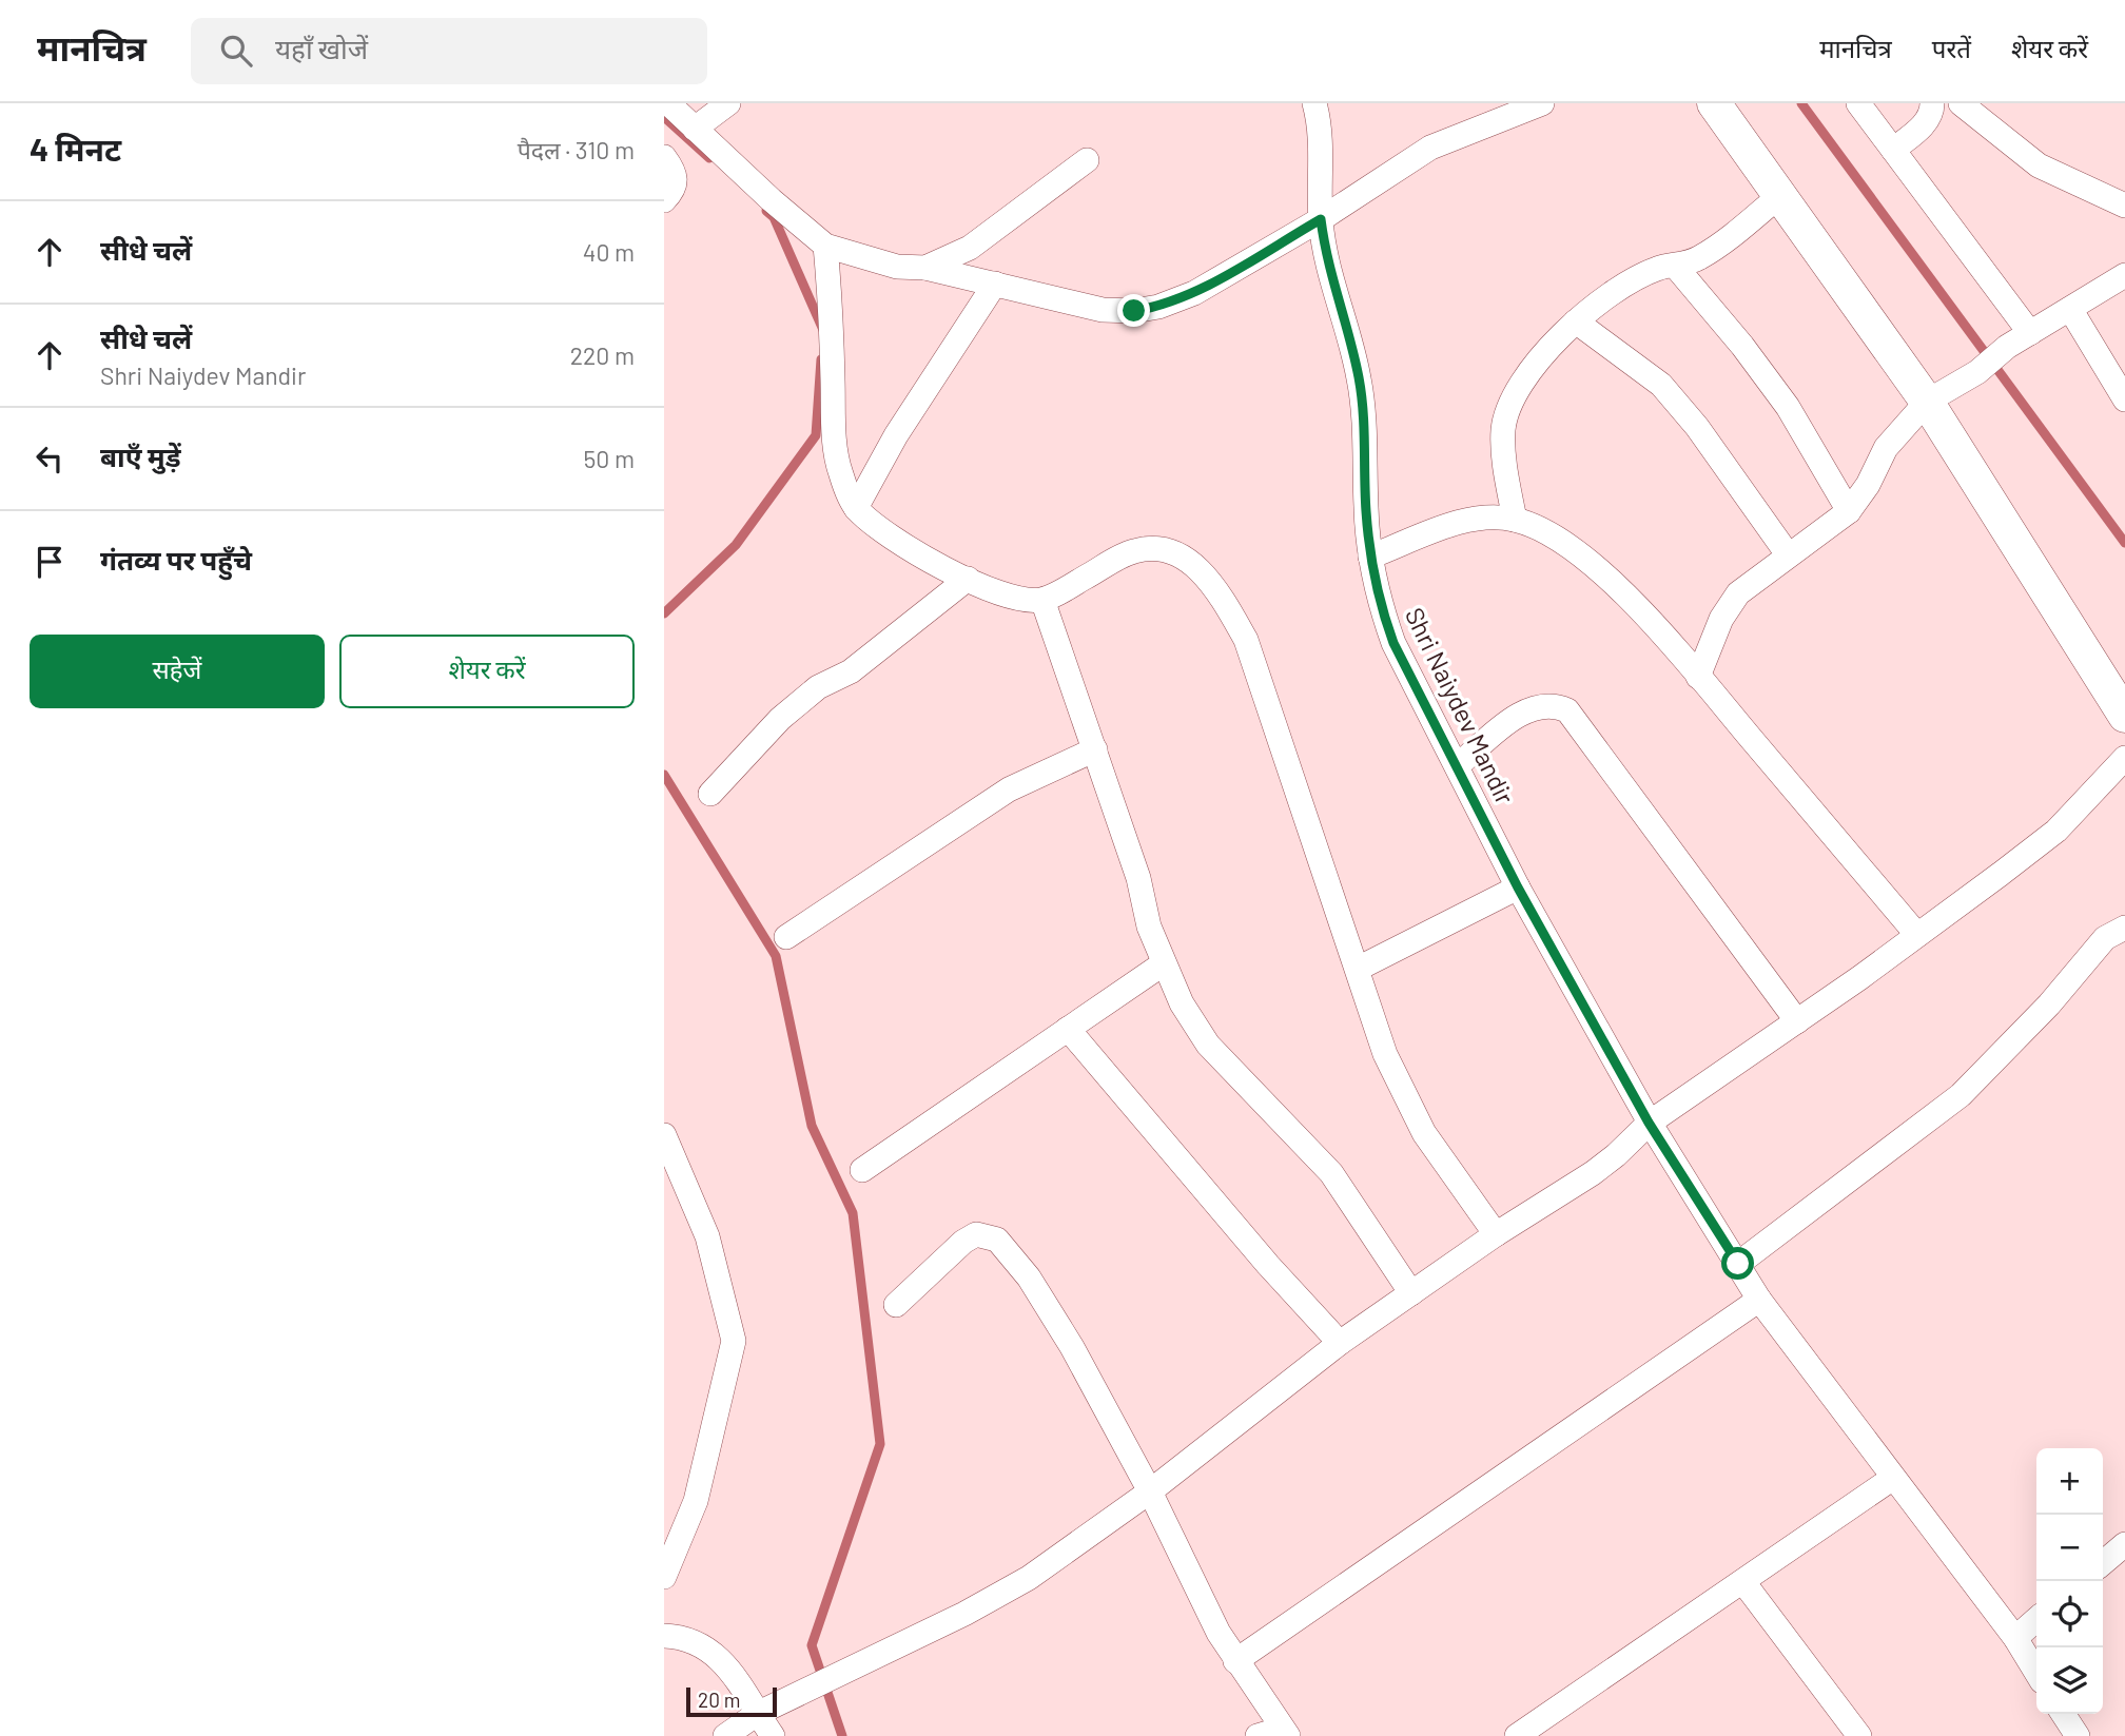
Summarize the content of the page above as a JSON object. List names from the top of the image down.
{
  "streets": {
    "street": ["Shri Naiydev Mandir"]
  },
  "scale_bar": "20 m",
  "page": {
    "header": "मानचित्र",
    "search": "यहाँ खोजें",
    "nav": ["मानचित्र", "परतें", "शेयर करें"],
    "heading": ["4 मिनट", "पैदल · 310 m"],
    "list": [
      ["सीधे चलें", "40 m"],
      ["सीधे चलें", "Shri Naiydev Mandir", "220 m"],
      ["बाएँ मुड़ें", "50 m"],
      "गंतव्य पर पहुँचे"
    ],
    "buttons": ["सहेजें", "शेयर करें"],
    "map_buttons": ["+", "−"],
    "scale": "20 m"
  }
}
